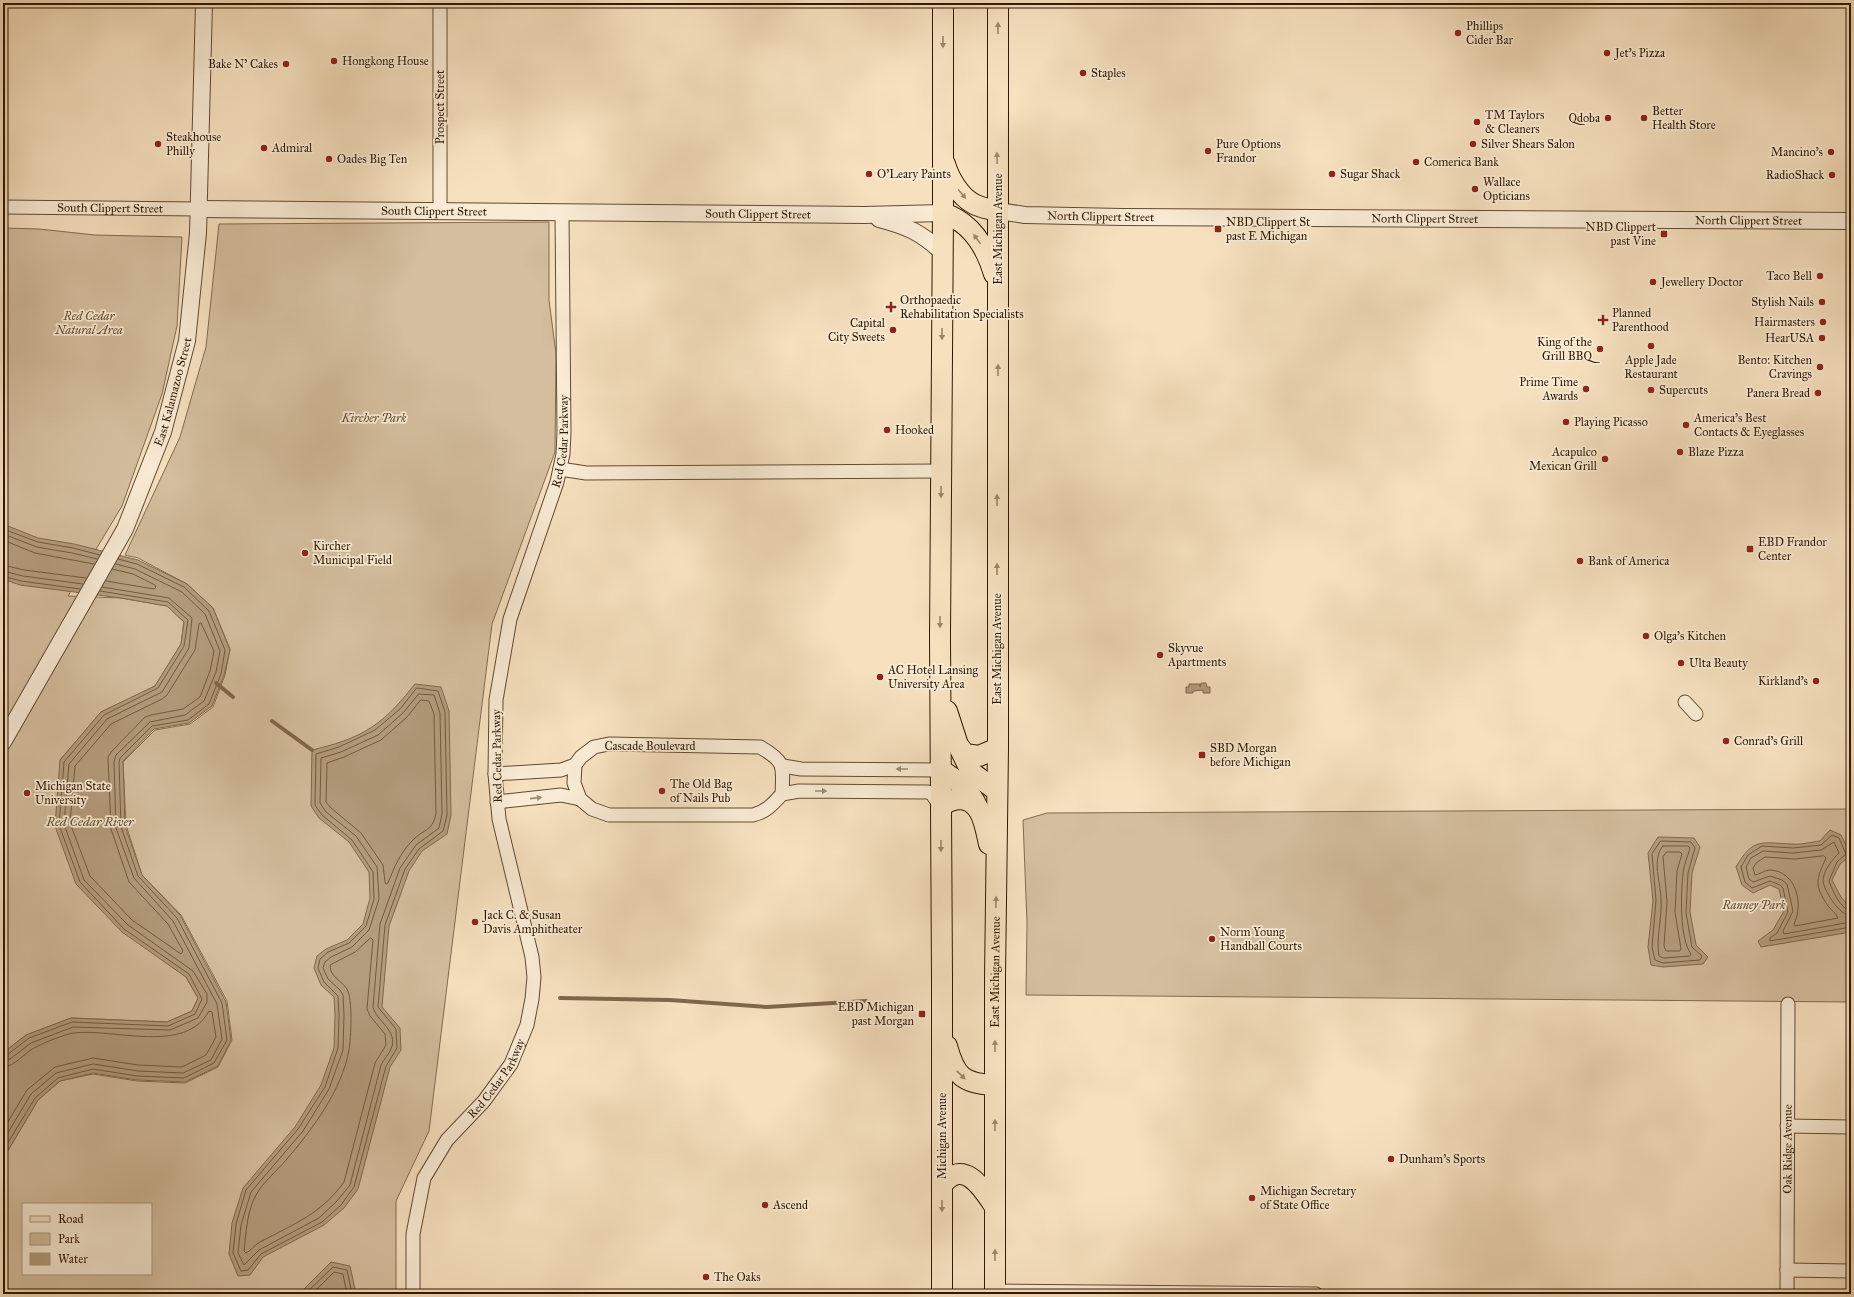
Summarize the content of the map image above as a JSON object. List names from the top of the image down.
{
  "streets": {
    "main road": ["East Michigan Avenue", "Michigan Avenue"],
    "street": [
      "Prospect Street",
      "South Clippert Street",
      "North Clippert Street",
      "East Kalamazoo Street",
      "Red Cedar Parkway",
      "Cascade Boulevard",
      "Oak Ridge Avenue"
    ]
  },
  "crossings": [
    ["Prospect Street", "South Clippert Street"],
    ["South Clippert Street", "East Kalamazoo Street"],
    ["South Clippert Street", "Red Cedar Parkway"],
    ["North Clippert Street", "East Michigan Avenue"]
  ],
  "one_way": ["Michigan Avenue"],
  "water": ["Red Cedar River"],
  "parks": ["Red Cedar Natural Area", "Kircher Park", "Ranney Park"],
  "places": {
    "other": [
      "Phillips Cider Bar",
      "Jet's Pizza",
      "Hongkong House",
      "Bake N' Cakes",
      "Staples",
      "Qdoba",
      "Better Health Store",
      "TM Taylors & Cleaners",
      "Steakhouse Philly",
      "Silver Shears Salon",
      "Admiral",
      "Pure Options Frandor",
      "Mancino's",
      "Oades Big Ten",
      "Comerica Bank",
      "O'Leary Paints",
      "Sugar Shack",
      "RadioShack",
      "Wallace Opticians",
      "Taco Bell",
      "Jewellery Doctor",
      "Stylish Nails",
      "Hairmasters",
      "Capital City Sweets",
      "HearUSA",
      "Apple Jade Restaurant",
      "King of the Grill BBQ",
      "Bento: Kitchen Cravings",
      "Prime Time Awards",
      "Supercuts",
      "Panera Bread",
      "Playing Picasso",
      "America's Best Contacts & Eyeglasses",
      "Hooked",
      "Blaze Pizza",
      "Acapulco Mexican Grill",
      "Kircher Municipal Field",
      "Bank of America",
      "Olga's Kitchen",
      "Skyvue Apartments",
      "Ulta Beauty",
      "AC Hotel Lansing University Area",
      "Kirkland's",
      "Conrad's Grill",
      "The Old Bag of Nails Pub",
      "Michigan State University",
      "Jack C. & Susan Davis Amphitheater",
      "Norm Young Handball Courts",
      "Dunham's Sports",
      "Michigan Secretary of State Office",
      "Ascend",
      "The Oaks"
    ],
    "transit": [
      "NBD Clippert St past E Michigan",
      "NBD Clippert past Vine",
      "EBD Frandor Center",
      "SBD Morgan before Michigan",
      "EBD Michigan past Morgan"
    ],
    "health": ["Orthopaedic Rehabilitation Specialists", "Planned Parenthood"]
  },
  "legend": ["Road", "Park", "Water"]
}
